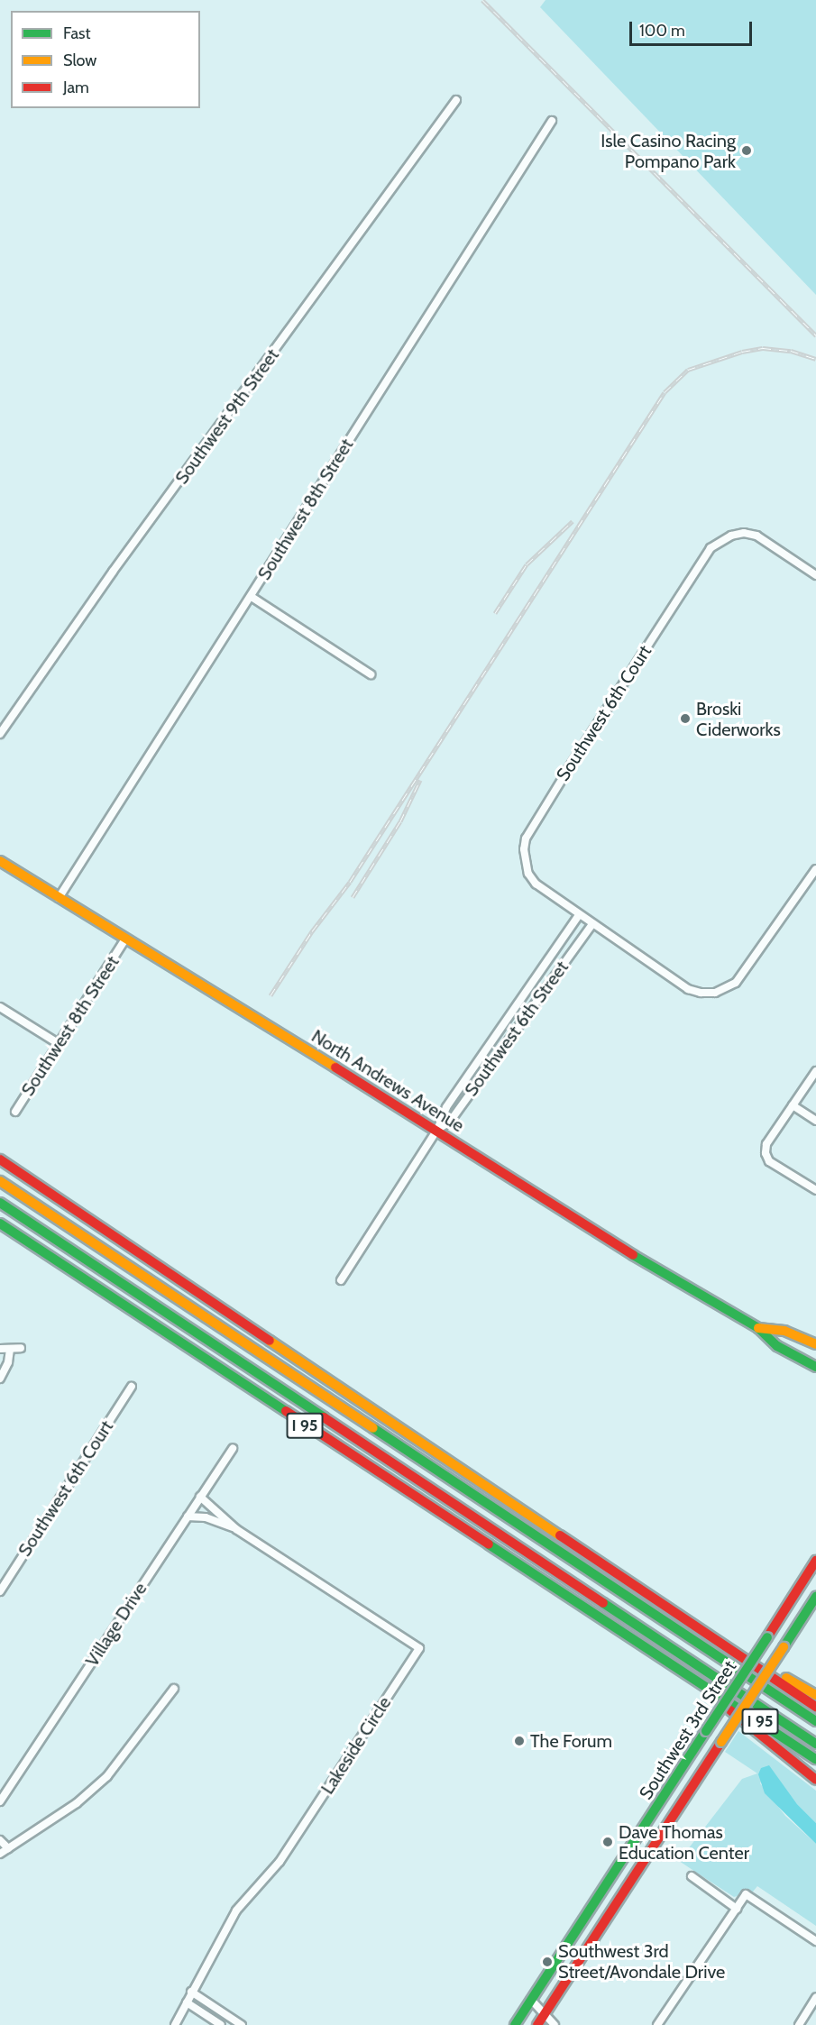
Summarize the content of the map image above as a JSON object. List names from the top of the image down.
{
  "streets": {
    "main road": ["North Andrews Avenue", "I 95", "Southwest 3rd Street"],
    "street": [
      "Southwest 9th Street",
      "Southwest 8th Street",
      "Southwest 6th Court",
      "Southwest 6th Street",
      "Village Drive",
      "Lakeside Circle"
    ]
  },
  "crossings": [
    ["Southwest 8th Street", "North Andrews Avenue"],
    ["Southwest 6th Court", "Southwest 6th Street"],
    ["Southwest 6th Street", "North Andrews Avenue"],
    ["Village Drive", "Lakeside Circle"]
  ],
  "places": [
    "Isle Casino Racing Pompano Park",
    "Broski Ciderworks",
    "The Forum",
    "Dave Thomas Education Center",
    "Southwest 3rd Street/Avondale Drive"
  ],
  "legend": ["Fast", "Slow", "Jam"],
  "scale_bar": "100 m"
}
